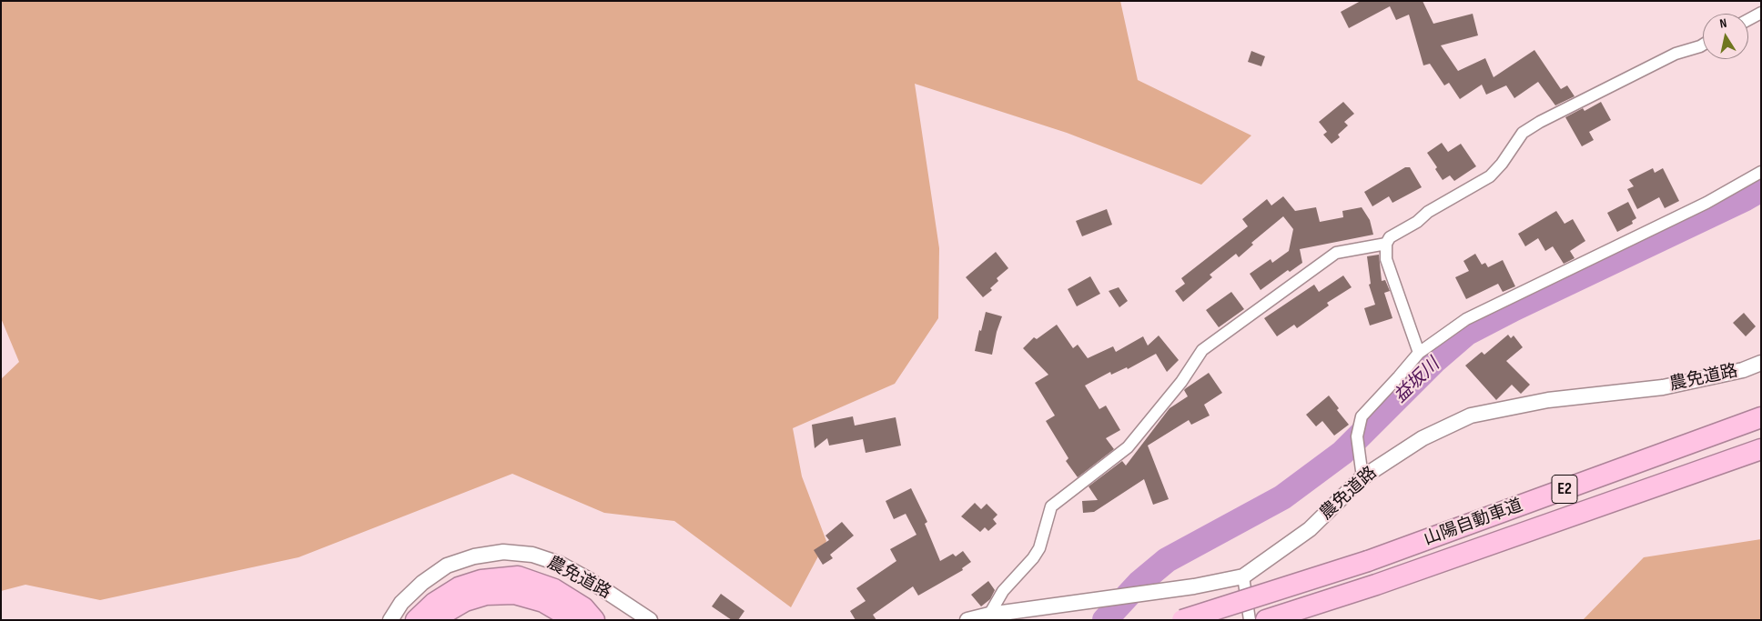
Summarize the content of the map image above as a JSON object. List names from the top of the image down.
{
  "streets": {
    "highway": ["E2", "山陽自動車道"],
    "street": ["農免道路"]
  },
  "water": ["益坂川"],
  "north": "top"
}
